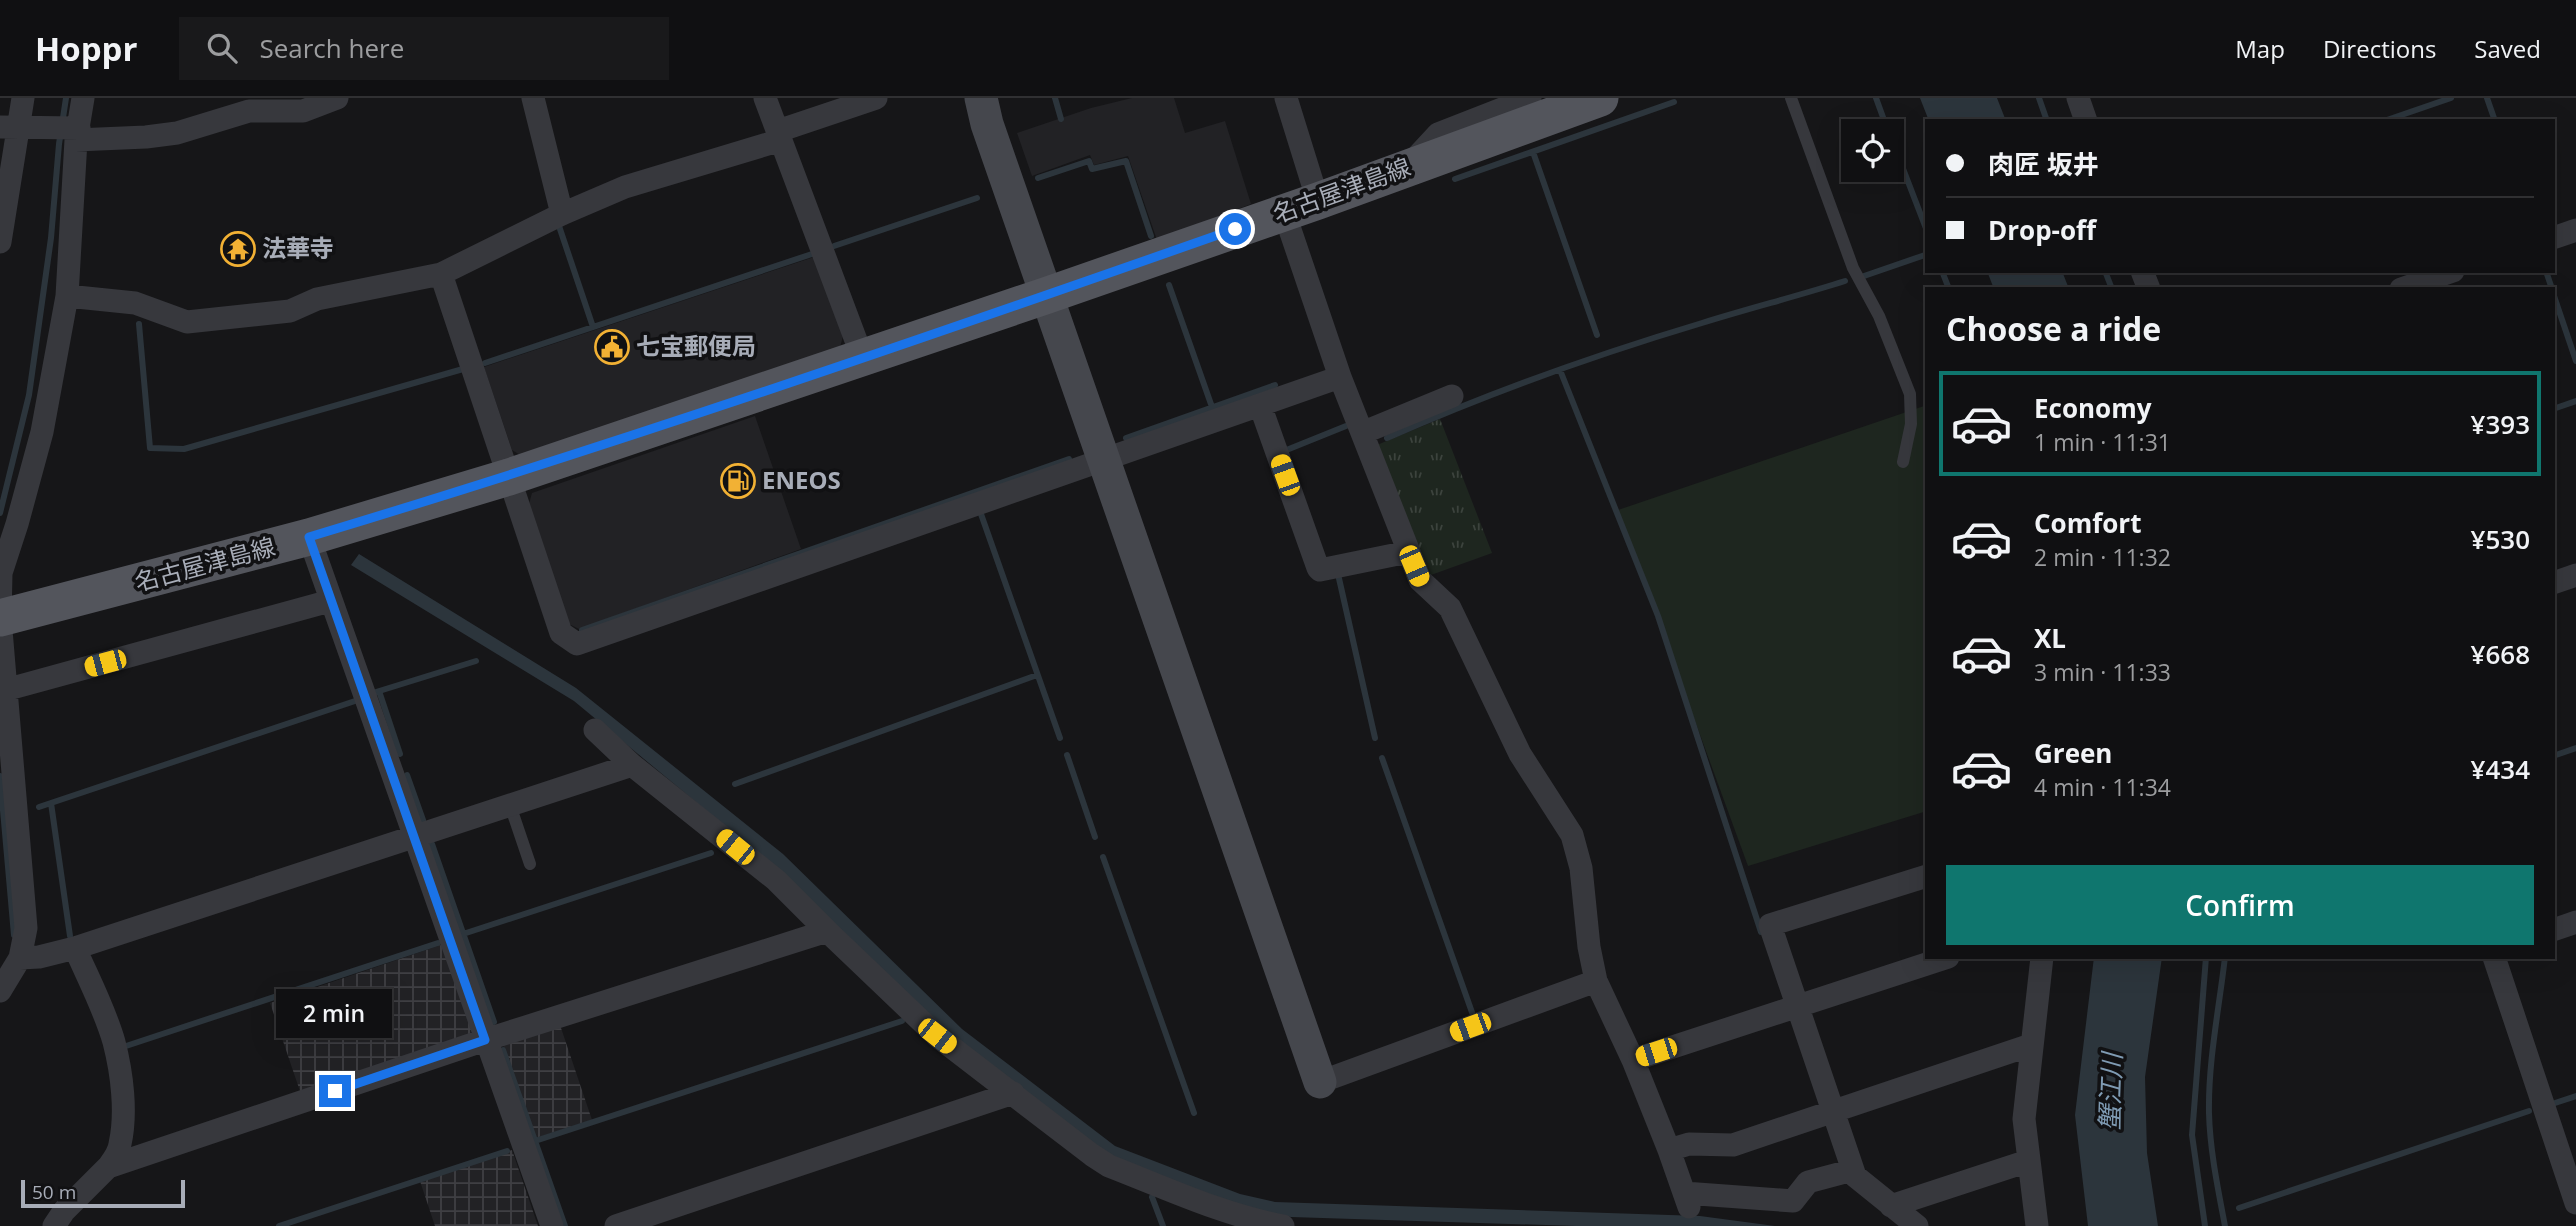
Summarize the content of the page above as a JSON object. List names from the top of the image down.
{
  "streets": {
    "main road": ["名古屋津島線"]
  },
  "water": ["蟹江川"],
  "places": {
    "temple": ["法華寺"],
    "public building": ["七宝郵便局"],
    "fuel station": ["ENEOS"]
  },
  "scale_bar": "50 m",
  "page": {
    "header": "Hoppr",
    "search": "Search here",
    "nav": ["Map", "Directions", "Saved"],
    "banner": ["肉匠 坂井", "Drop-off"],
    "heading": "Choose a ride",
    "list": [
      {
        "name": "Economy",
        "note": "1 min · 11:31",
        "value": "¥393"
      },
      {
        "name": "Comfort",
        "note": "2 min · 11:32",
        "value": "¥530"
      },
      {
        "name": "XL",
        "note": "3 min · 11:33",
        "value": "¥668"
      },
      {
        "name": "Green",
        "note": "4 min · 11:34",
        "value": "¥434"
      }
    ],
    "buttons": "Confirm",
    "bubble": "2 min",
    "scale": "50 m"
  }
}
